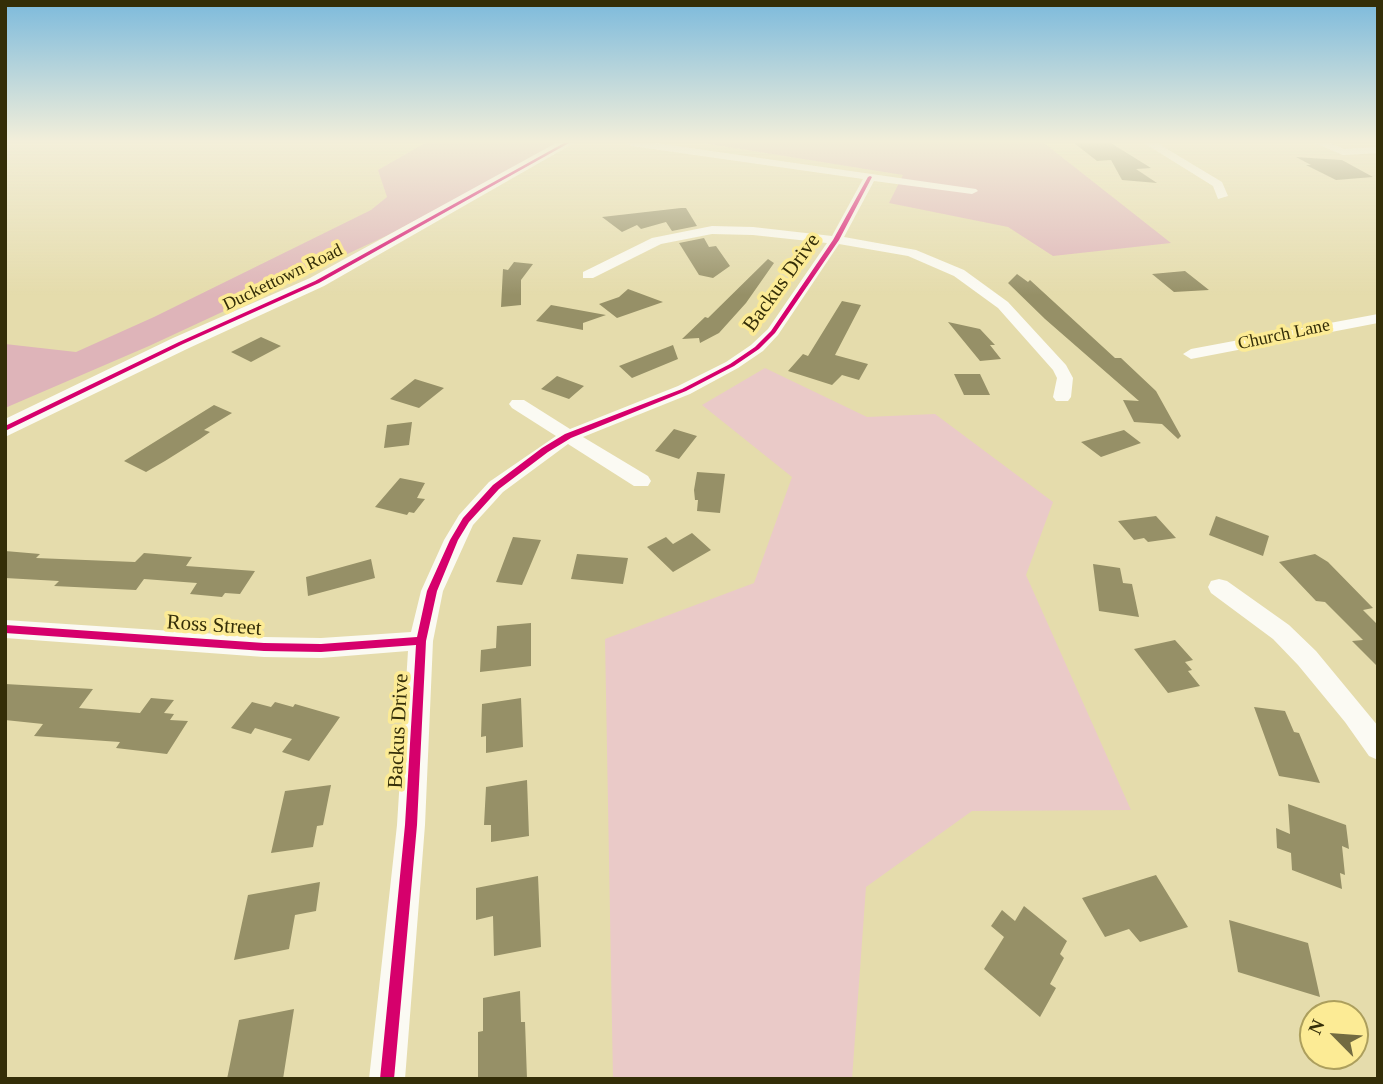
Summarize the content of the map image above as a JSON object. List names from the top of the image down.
{
  "streets": {
    "street": [
      "Duckettown Road",
      "Backus Drive",
      "Church Lane",
      "Ross Street"
    ]
  },
  "crossings": [
    ["Backus Drive", "Ross Street"]
  ],
  "north": "top left"
}
